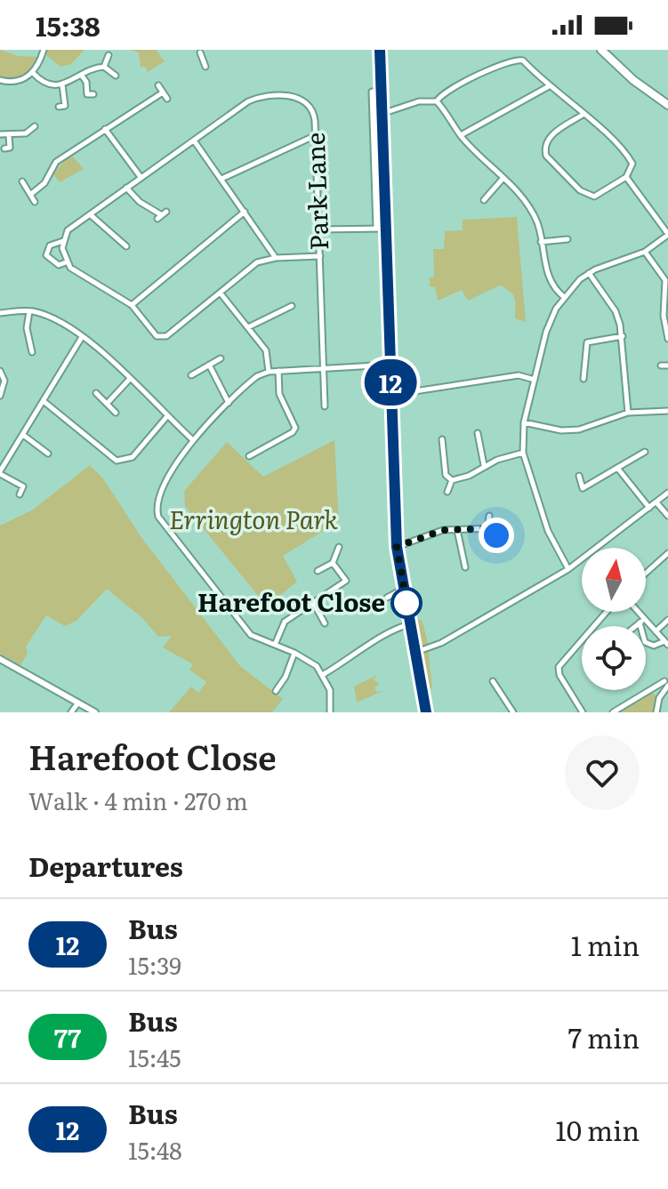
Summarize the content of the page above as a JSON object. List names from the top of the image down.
{
  "streets": {
    "street": ["Park Lane"]
  },
  "parks": ["Errington Park"],
  "places": ["Harefoot Close"],
  "lines": ["bus line 12"],
  "north": "top",
  "page": {
    "status": "15:38",
    "on_map": "12",
    "heading": [
      ["Harefoot Close", "Walk · 4 min · 270 m"],
      "Departures"
    ],
    "list": [
      {
        "mark": "12",
        "name": "Bus",
        "note": "15:39",
        "value": "1 min"
      },
      {
        "mark": "77",
        "name": "Bus",
        "note": "15:45",
        "value": "7 min"
      },
      {
        "mark": "12",
        "name": "Bus",
        "note": "15:48",
        "value": "10 min"
      }
    ]
  }
}
